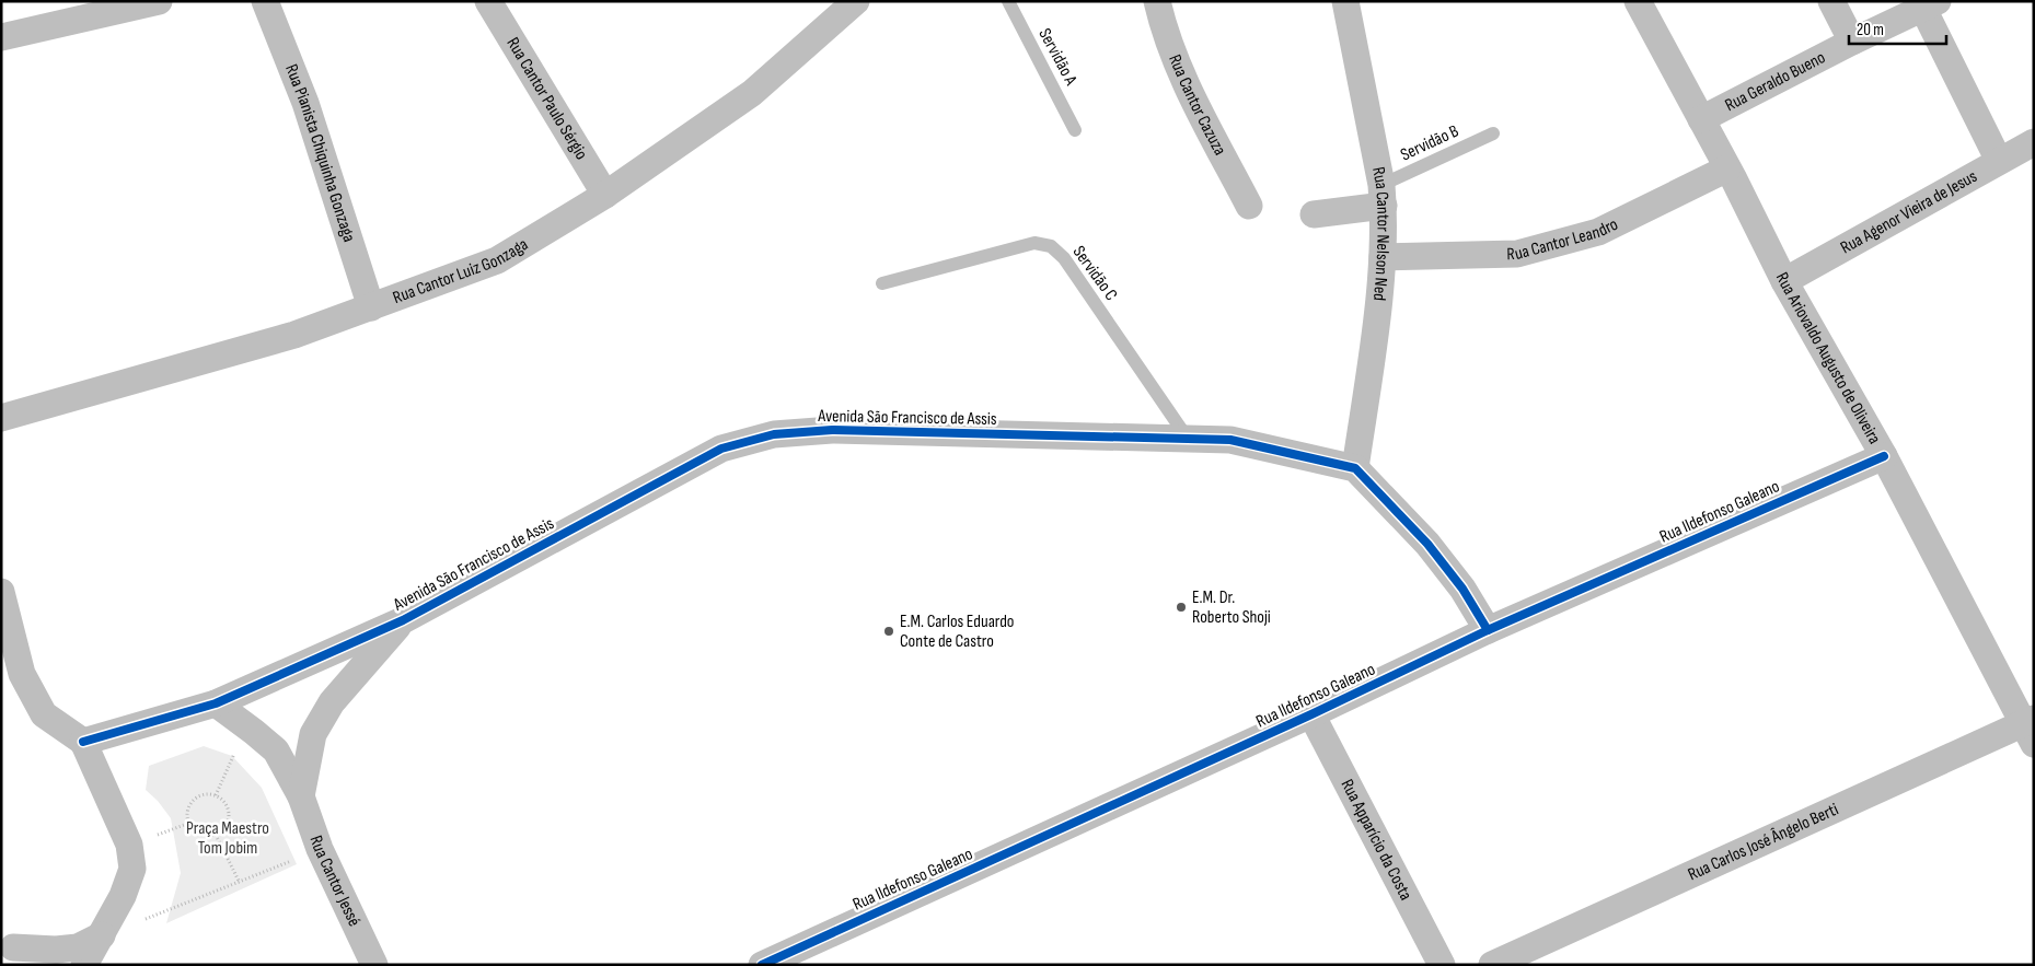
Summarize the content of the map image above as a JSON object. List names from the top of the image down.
{
  "streets": {
    "street": [
      "Rua Geraldo Bueno",
      "Rua Cantor Paulo Sérgio",
      "Rua Cantor Cazuza",
      "Rua Pianista Chiquinha Gonzaga",
      "Rua Agenor Vieira de Jesus",
      "Rua Cantor Nelson Ned",
      "Rua Cantor Leandro",
      "Rua Cantor Luiz Gonzaga",
      "Rua Ariovaldo Augusto de Oliveira",
      "Avenida São Francisco de Assis",
      "Rua Ildefonso Galeano",
      "Rua Apparício da Costa",
      "Rua Carlos José Ângelo Berti",
      "Rua Cantor Jessé"
    ],
    "lane": ["Servidão A", "Servidão B", "Servidão C"]
  },
  "crossings": [
    ["Rua Geraldo Bueno", "Rua Ariovaldo Augusto de Oliveira"],
    ["Rua Cantor Paulo Sérgio", "Rua Cantor Luiz Gonzaga"],
    ["Servidão B", "Rua Cantor Nelson Ned"],
    ["Rua Pianista Chiquinha Gonzaga", "Rua Cantor Luiz Gonzaga"],
    ["Rua Agenor Vieira de Jesus", "Rua Ariovaldo Augusto de Oliveira"],
    ["Rua Cantor Nelson Ned", "Rua Cantor Leandro"],
    ["Rua Cantor Nelson Ned", "Avenida São Francisco de Assis"],
    ["Rua Cantor Leandro", "Rua Ariovaldo Augusto de Oliveira"],
    ["Servidão C", "Avenida São Francisco de Assis"],
    ["Rua Ariovaldo Augusto de Oliveira", "Rua Ildefonso Galeano"],
    ["Rua Ariovaldo Augusto de Oliveira", "Rua Carlos José Ângelo Berti"],
    ["Avenida São Francisco de Assis", "Rua Cantor Jessé"],
    ["Rua Ildefonso Galeano", "Rua Apparício da Costa"]
  ],
  "parks": ["Praça Maestro Tom Jobim"],
  "places": ["E.M. Dr. Roberto Shoji", "E.M. Carlos Eduardo Conte de Castro"],
  "scale_bar": "20 m"
}
